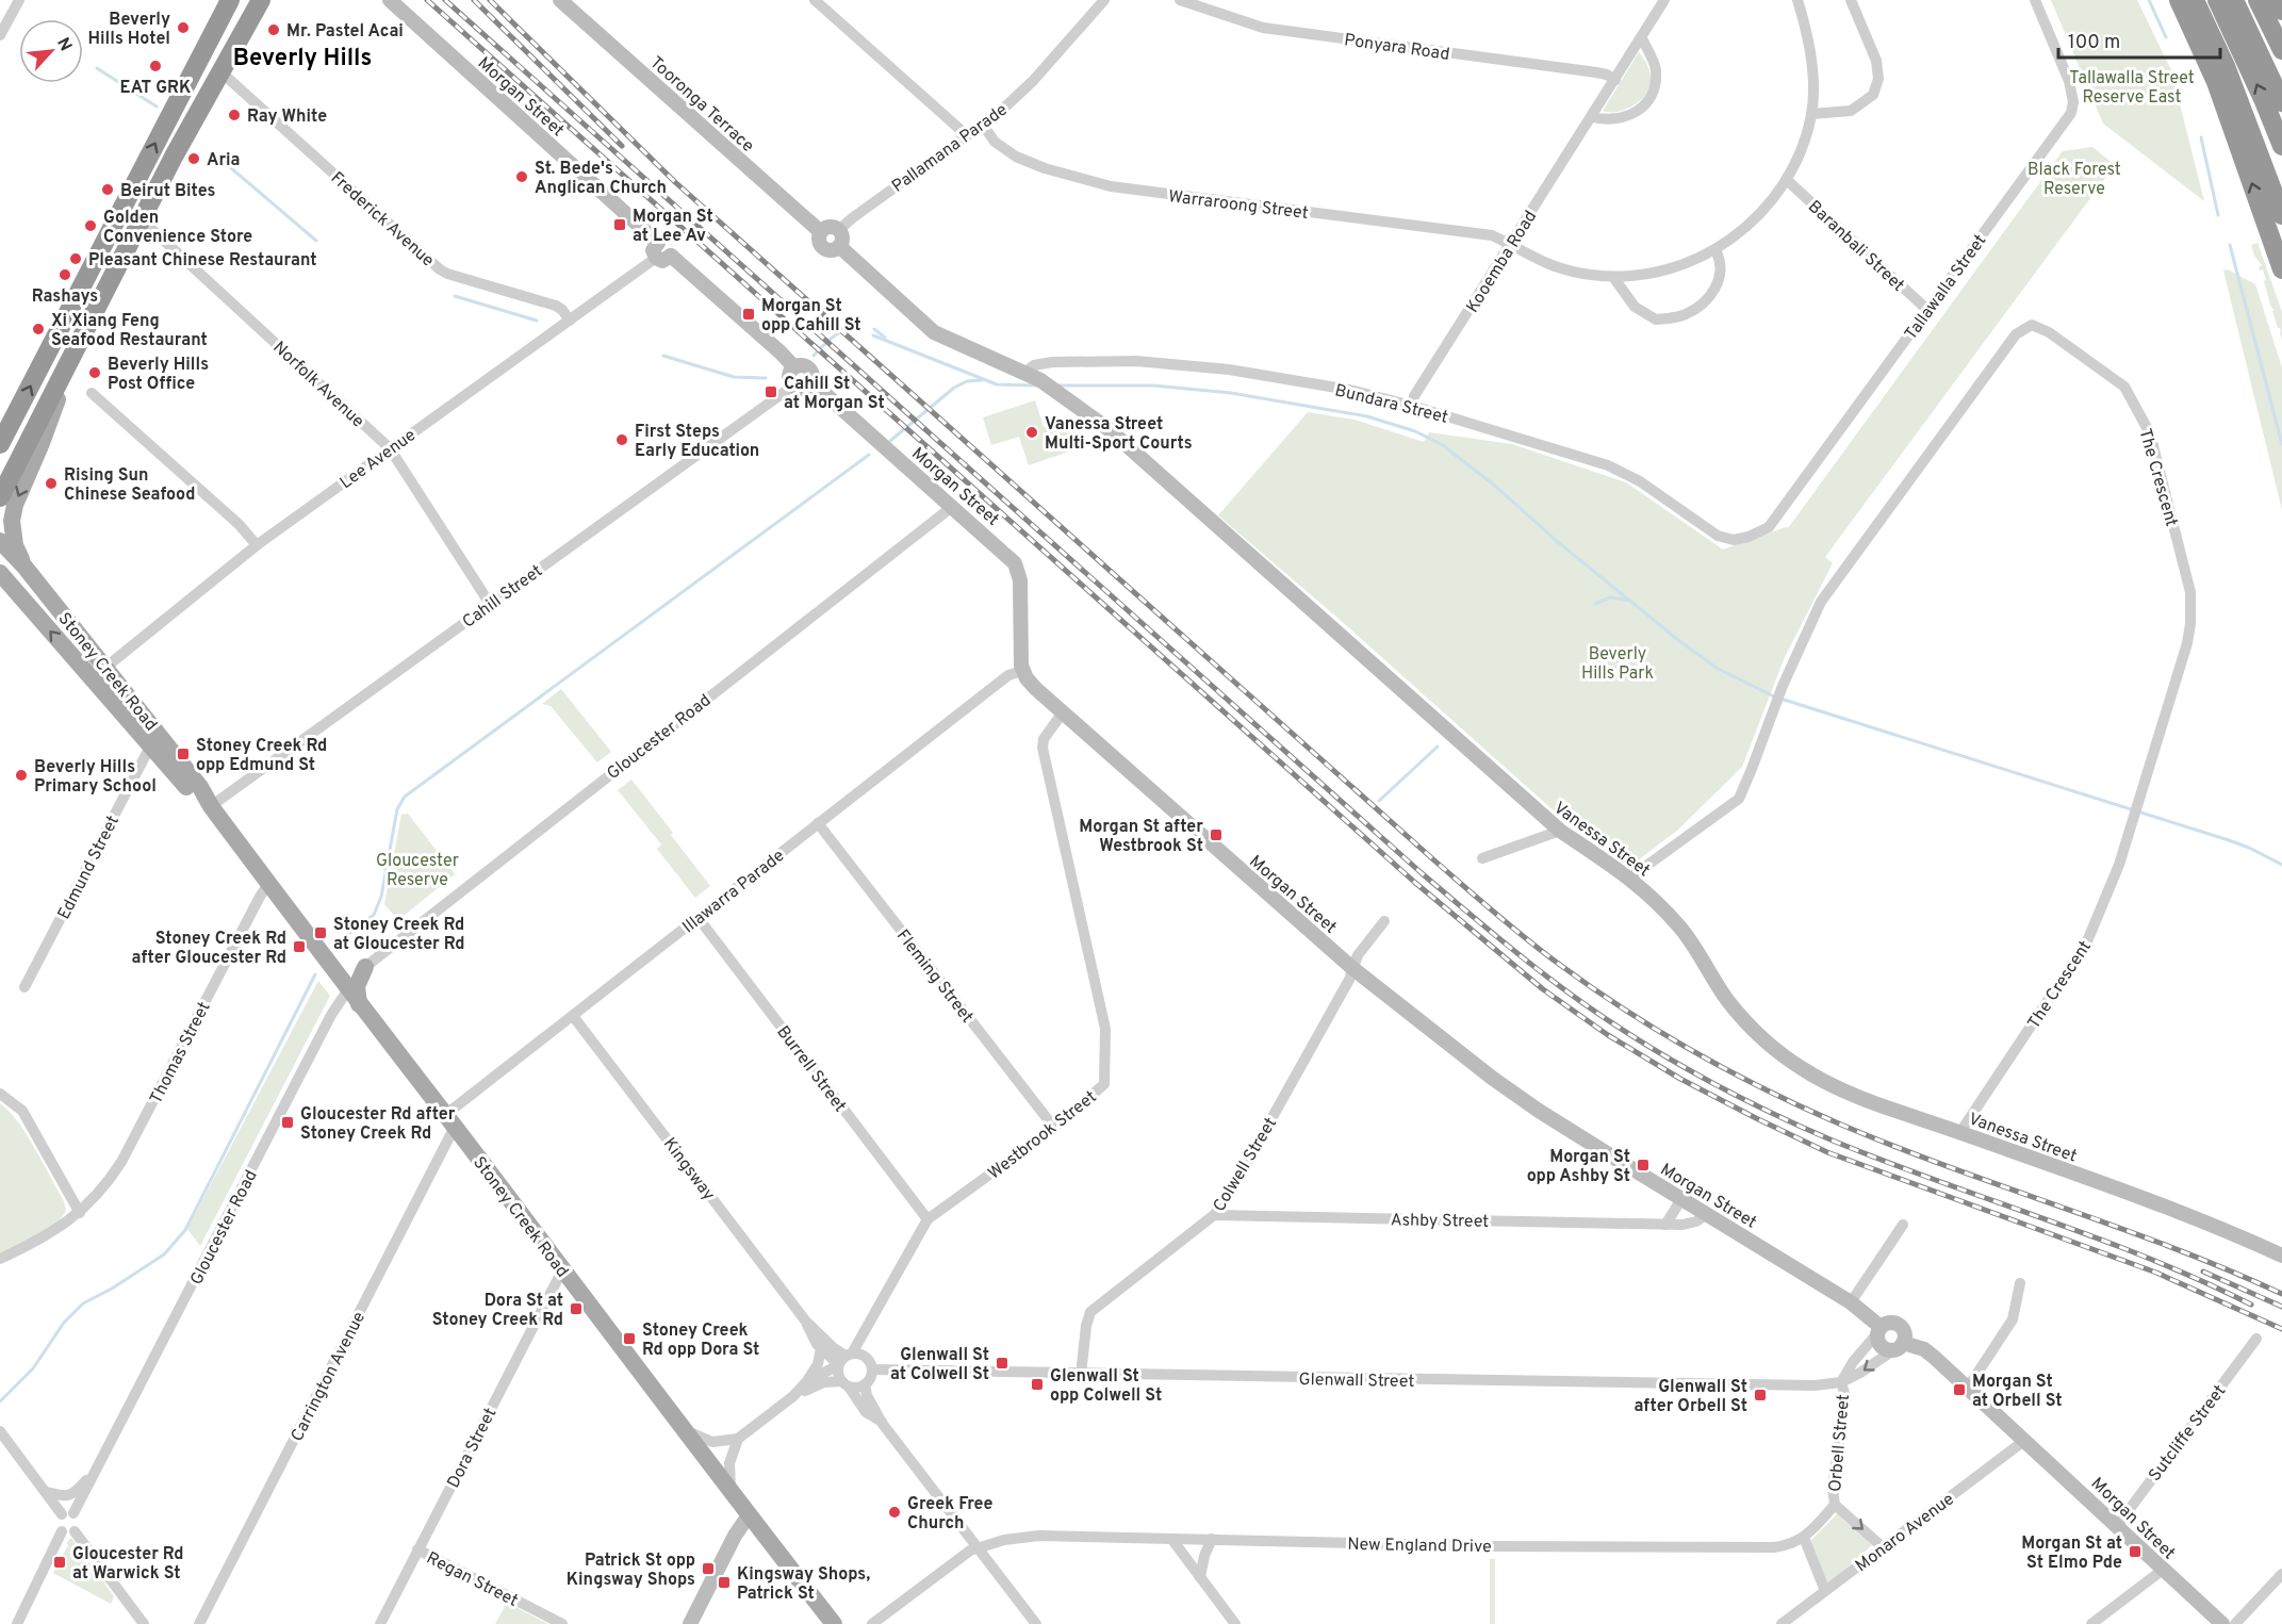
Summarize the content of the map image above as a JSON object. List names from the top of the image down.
{
  "streets": {
    "main road": ["Stoney Creek Road"],
    "street": [
      "Ponyara Road",
      "Morgan Street",
      "Tooronga Terrace",
      "Pallamana Parade",
      "Warraroong Street",
      "Frederick Avenue",
      "Baranbali Street",
      "Kooemba Road",
      "Tallawalla Street",
      "Norfolk Avenue",
      "Bundara Street",
      "Lee Avenue",
      "The Crescent",
      "Cahill Street",
      "Gloucester Road",
      "Vanessa Street",
      "Edmund Street",
      "Illawarra Parade",
      "Fleming Street",
      "Thomas Street",
      "Burrell Street",
      "Westbrook Street",
      "Colwell Street",
      "Kingsway",
      "Ashby Street",
      "Carrington Avenue",
      "Glenwall Street",
      "Sutcliffe Street",
      "Orbell Street",
      "Dora Street",
      "Monaro Avenue",
      "New England Drive",
      "Regan Street"
    ]
  },
  "crossings": [
    ["Ponyara Road", "Kooemba Road"],
    ["Morgan Street", "Lee Avenue"],
    ["Morgan Street", "Cahill Street"],
    ["Morgan Street", "Gloucester Road"],
    ["Morgan Street", "Illawarra Parade"],
    ["Morgan Street", "Westbrook Street"],
    ["Morgan Street", "Colwell Street"],
    ["Morgan Street", "Ashby Street"],
    ["Morgan Street", "Sutcliffe Street"],
    ["Morgan Street", "Orbell Street"],
    ["Morgan Street", "Monaro Avenue"],
    ["Tooronga Terrace", "Pallamana Parade"],
    ["Pallamana Parade", "Warraroong Street"],
    ["Warraroong Street", "Baranbali Street"],
    ["Warraroong Street", "Kooemba Road"],
    ["Frederick Avenue", "Lee Avenue"],
    ["Baranbali Street", "Tallawalla Street"],
    ["Kooemba Road", "Bundara Street"],
    ["Tallawalla Street", "Bundara Street"],
    ["Norfolk Avenue", "Lee Avenue"],
    ["Norfolk Avenue", "Cahill Street"],
    ["Bundara Street", "Vanessa Street"],
    ["Lee Avenue", "Stoney Creek Road"],
    ["The Crescent", "Vanessa Street"],
    ["Cahill Street", "Stoney Creek Road"],
    ["Stoney Creek Road", "Gloucester Road"],
    ["Stoney Creek Road", "Edmund Street"],
    ["Stoney Creek Road", "Illawarra Parade"],
    ["Stoney Creek Road", "Thomas Street"],
    ["Stoney Creek Road", "Carrington Avenue"],
    ["Stoney Creek Road", "Dora Street"],
    ["Illawarra Parade", "Fleming Street"],
    ["Illawarra Parade", "Burrell Street"],
    ["Illawarra Parade", "Kingsway"],
    ["Illawarra Parade", "Carrington Avenue"],
    ["Fleming Street", "Westbrook Street"],
    ["Burrell Street", "Westbrook Street"],
    ["Westbrook Street", "Kingsway"],
    ["Westbrook Street", "Glenwall Street"],
    ["Colwell Street", "Ashby Street"],
    ["Colwell Street", "Glenwall Street"],
    ["Kingsway", "Glenwall Street"],
    ["Glenwall Street", "Orbell Street"],
    ["Orbell Street", "Monaro Avenue"],
    ["Orbell Street", "New England Drive"],
    ["Dora Street", "Regan Street"]
  ],
  "districts": ["Beverly Hills"],
  "parks": [
    "Tallawalla Street Reserve East",
    "Black Forest Reserve",
    "Beverly Hills Park",
    "Gloucester Reserve"
  ],
  "places": {
    "other": [
      "Beverly Hills Hotel",
      "Mr. Pastel Acai",
      "EAT GRK",
      "Ray White",
      "Aria",
      "St. Bede's Anglican Church",
      "Beirut Bites",
      "Golden Convenience Store",
      "Pleasant Chinese Restaurant",
      "Rashays",
      "Xi Xiang Feng Seafood Restaurant",
      "Beverly Hills Post Office",
      "Vanessa Street Multi-Sport Courts",
      "First Steps Early Education",
      "Rising Sun Chinese Seafood",
      "Beverly Hills Primary School",
      "Greek Free Church"
    ],
    "transit": [
      "Morgan St at Lee Av",
      "Morgan St opp Cahill St",
      "Cahill St at Morgan St",
      "Stoney Creek Rd opp Edmund St",
      "Morgan St after Westbrook St",
      "Stoney Creek Rd at Gloucester Rd",
      "Stoney Creek Rd after Gloucester Rd",
      "Gloucester Rd after Stoney Creek Rd",
      "Morgan St opp Ashby St",
      "Dora St at Stoney Creek Rd",
      "Stoney Creek Rd opp Dora St",
      "Glenwall St at Colwell St",
      "Glenwall St opp Colwell St",
      "Morgan St at Orbell St",
      "Glenwall St after Orbell St",
      "Morgan St at St Elmo Pde",
      "Gloucester Rd at Warwick St",
      "Patrick St opp Kingsway Shops",
      "Kingsway Shops, Patrick St"
    ]
  },
  "scale_bar": "100 m",
  "north": "top right"
}
